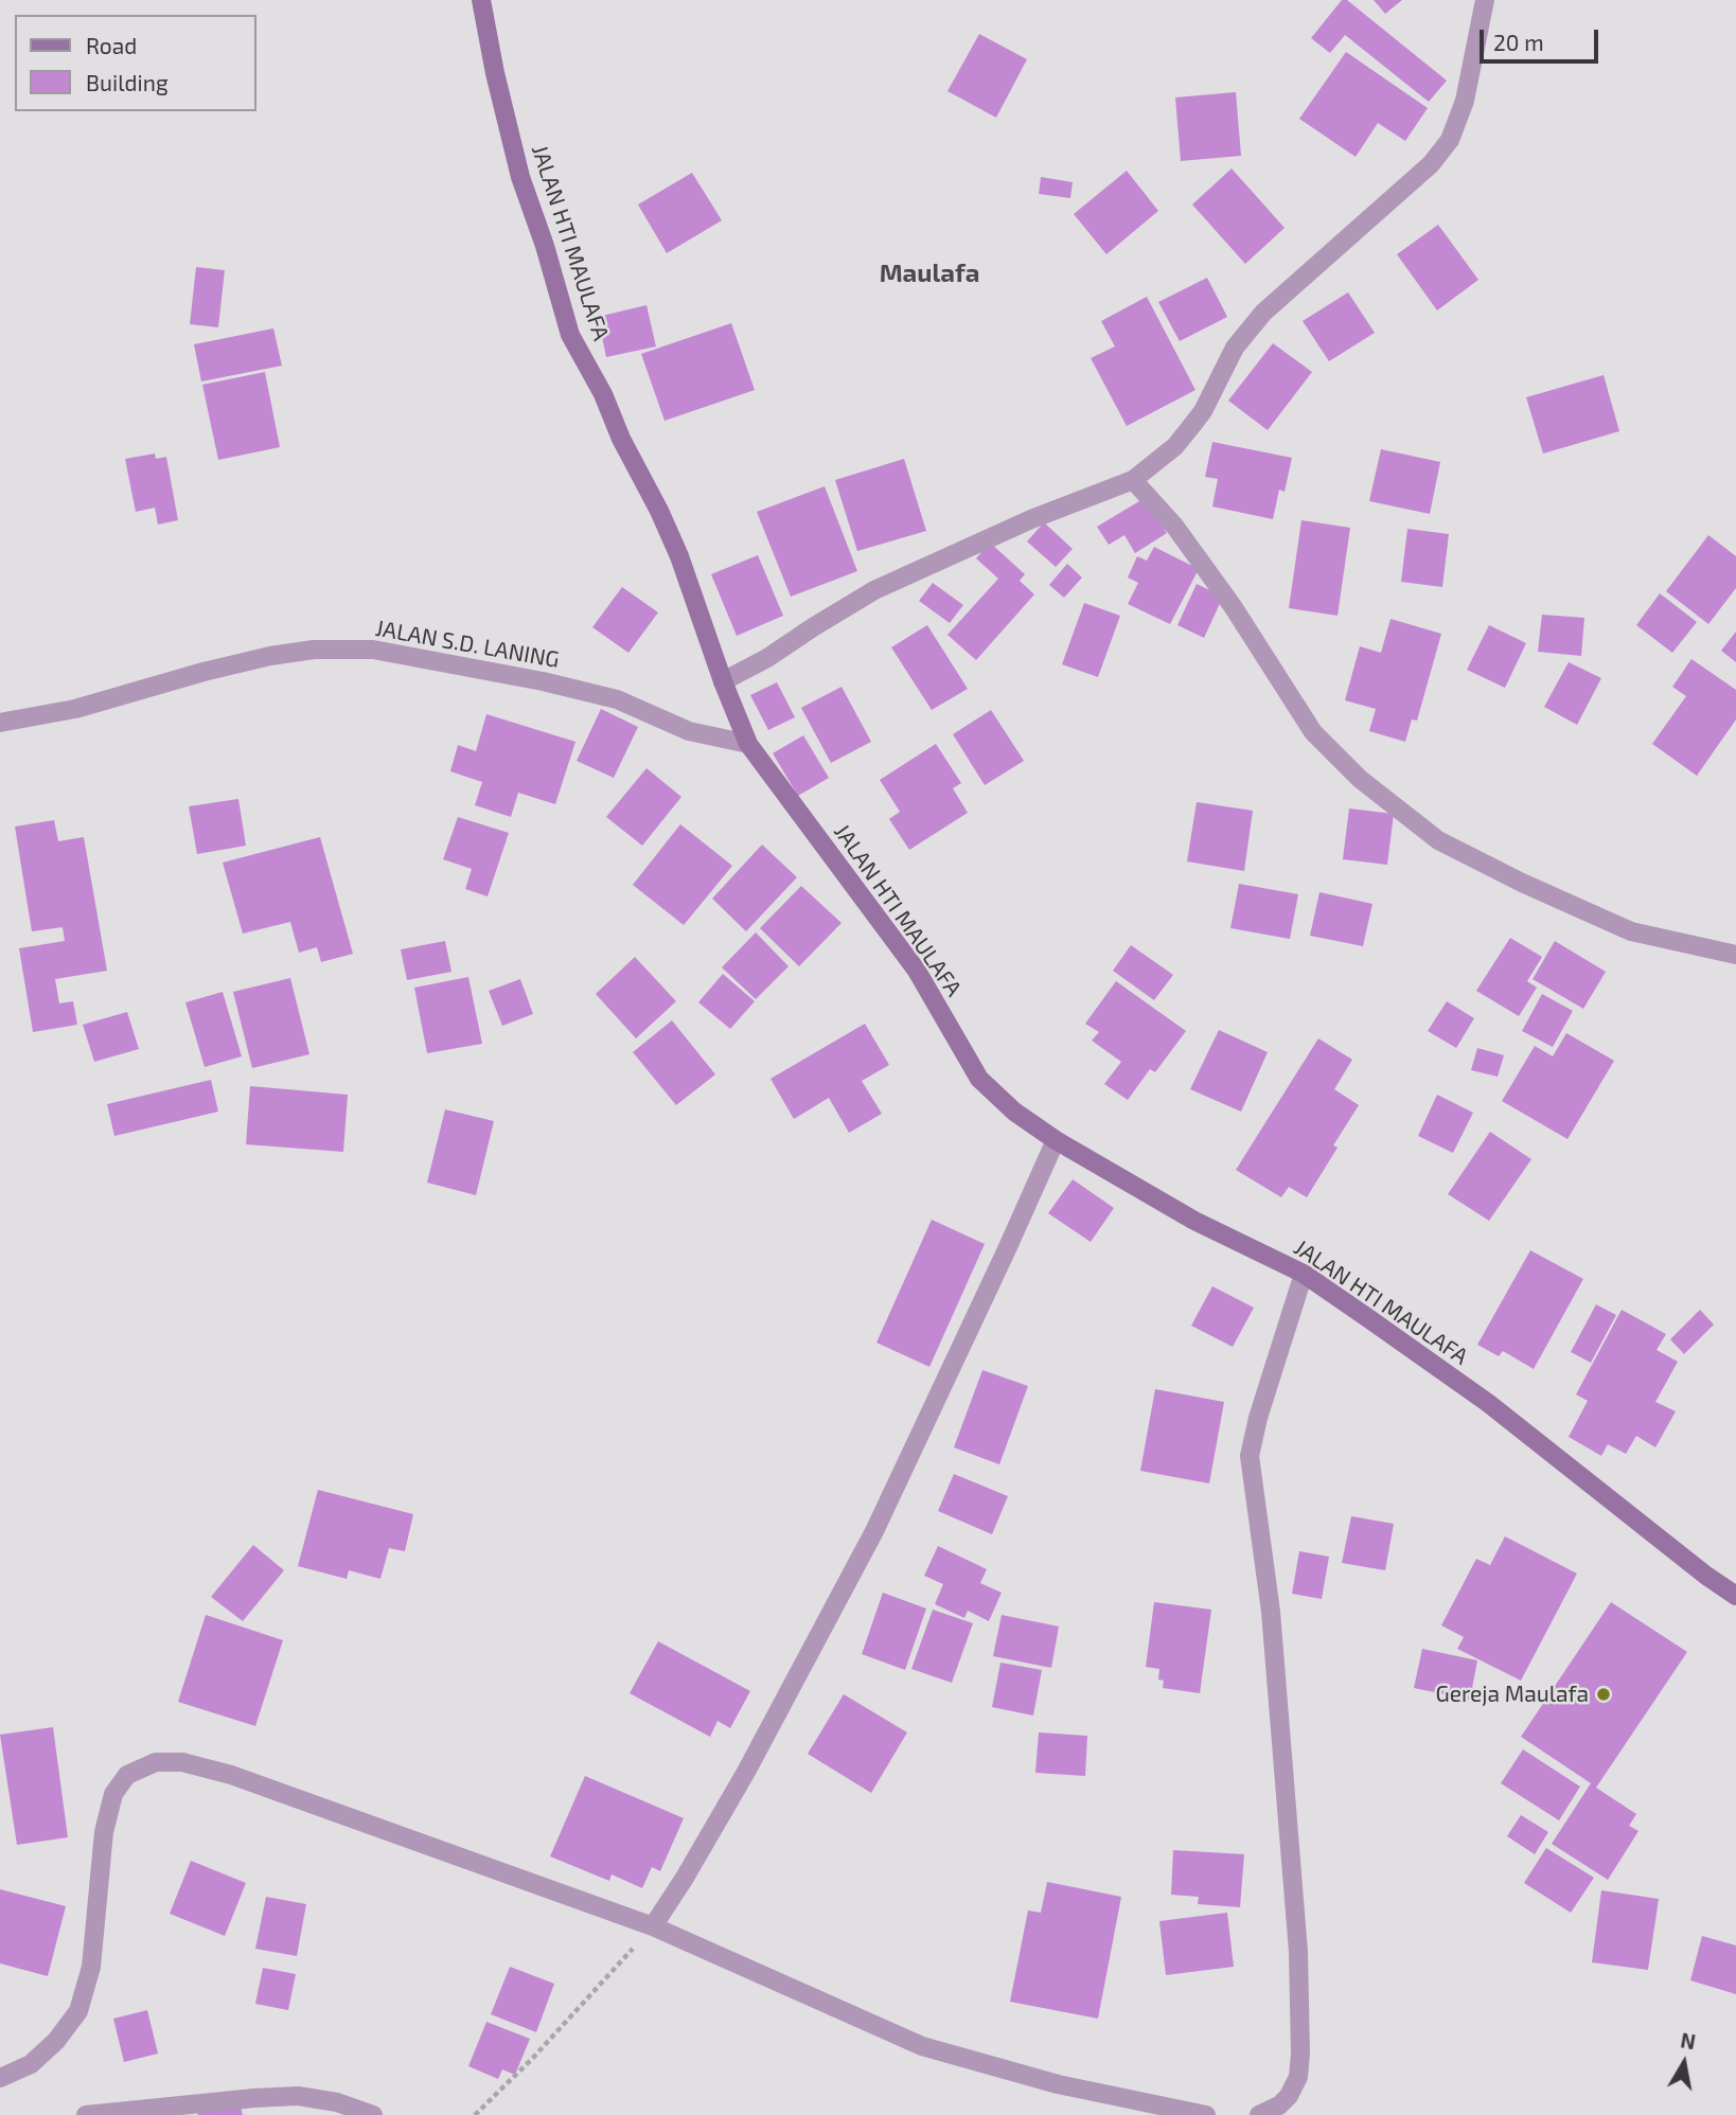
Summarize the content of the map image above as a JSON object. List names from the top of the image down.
{
  "streets": {
    "street": ["JALAN HTI MAULAFA", "JALAN S.D. LANING"]
  },
  "crossings": [
    ["JALAN HTI MAULAFA", "JALAN S.D. LANING"]
  ],
  "districts": ["Maulafa"],
  "places": ["Gereja Maulafa"],
  "legend": ["Road", "Building"],
  "scale_bar": "20 m",
  "north": "top"
}
